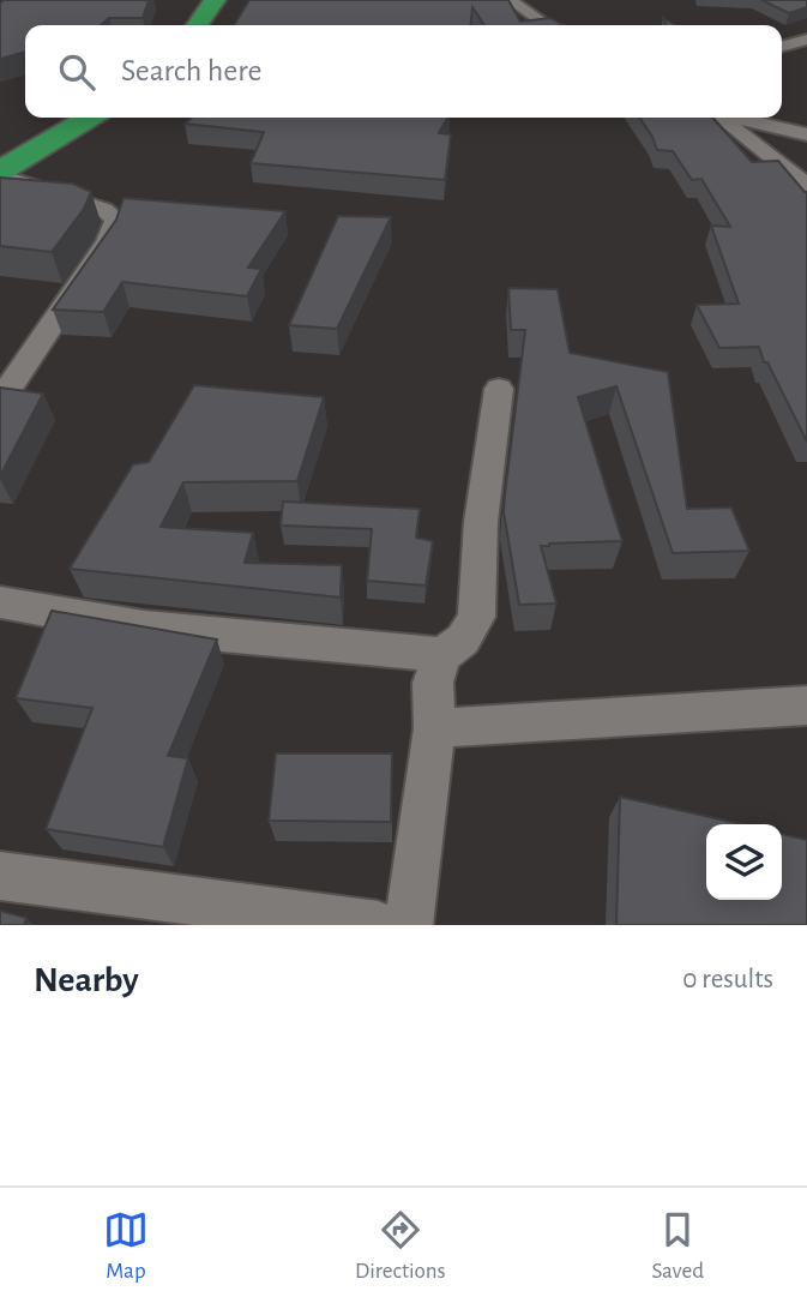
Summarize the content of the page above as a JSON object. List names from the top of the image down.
{
  "page": {
    "search": "Search here",
    "heading": ["Nearby", "0 results"],
    "nav": ["Map", "Directions", "Saved"]
  }
}
